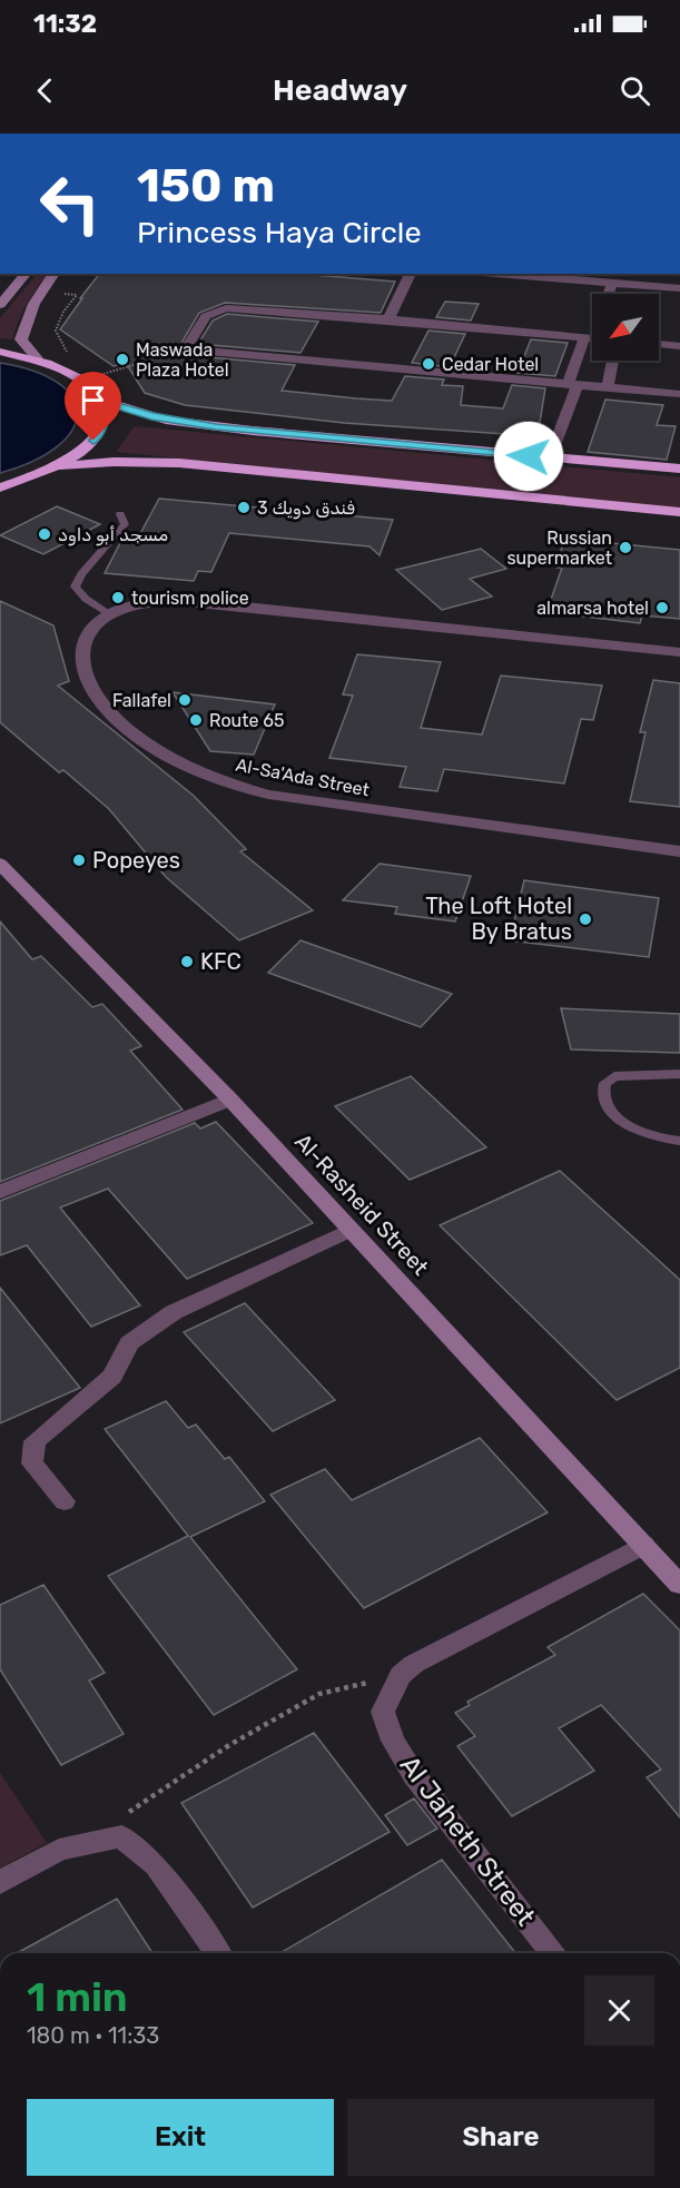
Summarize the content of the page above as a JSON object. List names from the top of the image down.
{
  "streets": {
    "main road": ["Al-Rasheid Street"],
    "street": ["Al-Sa'Ada Street", "Al Jaheth Street"]
  },
  "places": [
    "Maswada Plaza Hotel",
    "Cedar Hotel",
    "فندق دويك 3",
    "مسجد أبو داود",
    "Russian supermarket",
    "tourism police",
    "almarsa hotel",
    "Fallafel",
    "Route 65",
    "Popeyes",
    "The Loft Hotel By Bratus",
    "KFC"
  ],
  "north": "bottom left",
  "page": {
    "status": "11:32",
    "header": "Headway",
    "turn": ["150 m", "Princess Haya Circle"],
    "heading": ["1 min", "180 m · 11:33"],
    "buttons": ["Exit", "Share"]
  }
}
